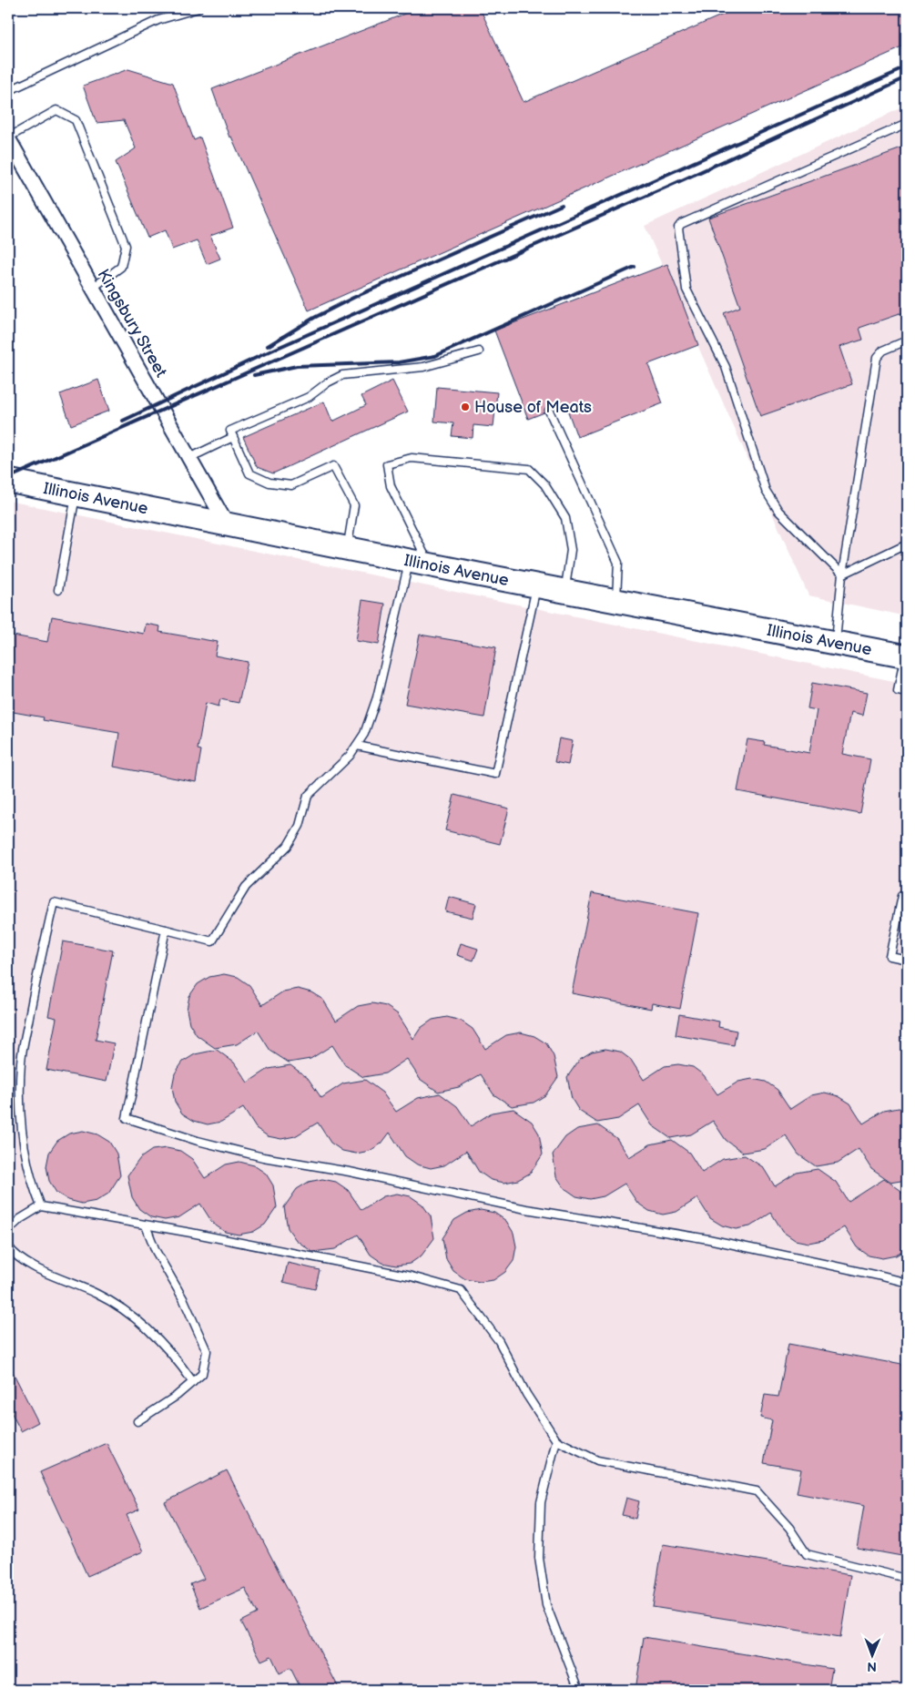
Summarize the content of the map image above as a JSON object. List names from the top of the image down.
{
  "streets": {
    "main road": ["Illinois Avenue"],
    "street": ["Kingsbury Street"]
  },
  "crossings": [
    ["Kingsbury Street", "Illinois Avenue"]
  ],
  "places": ["House of Meats"],
  "north": "bottom"
}
